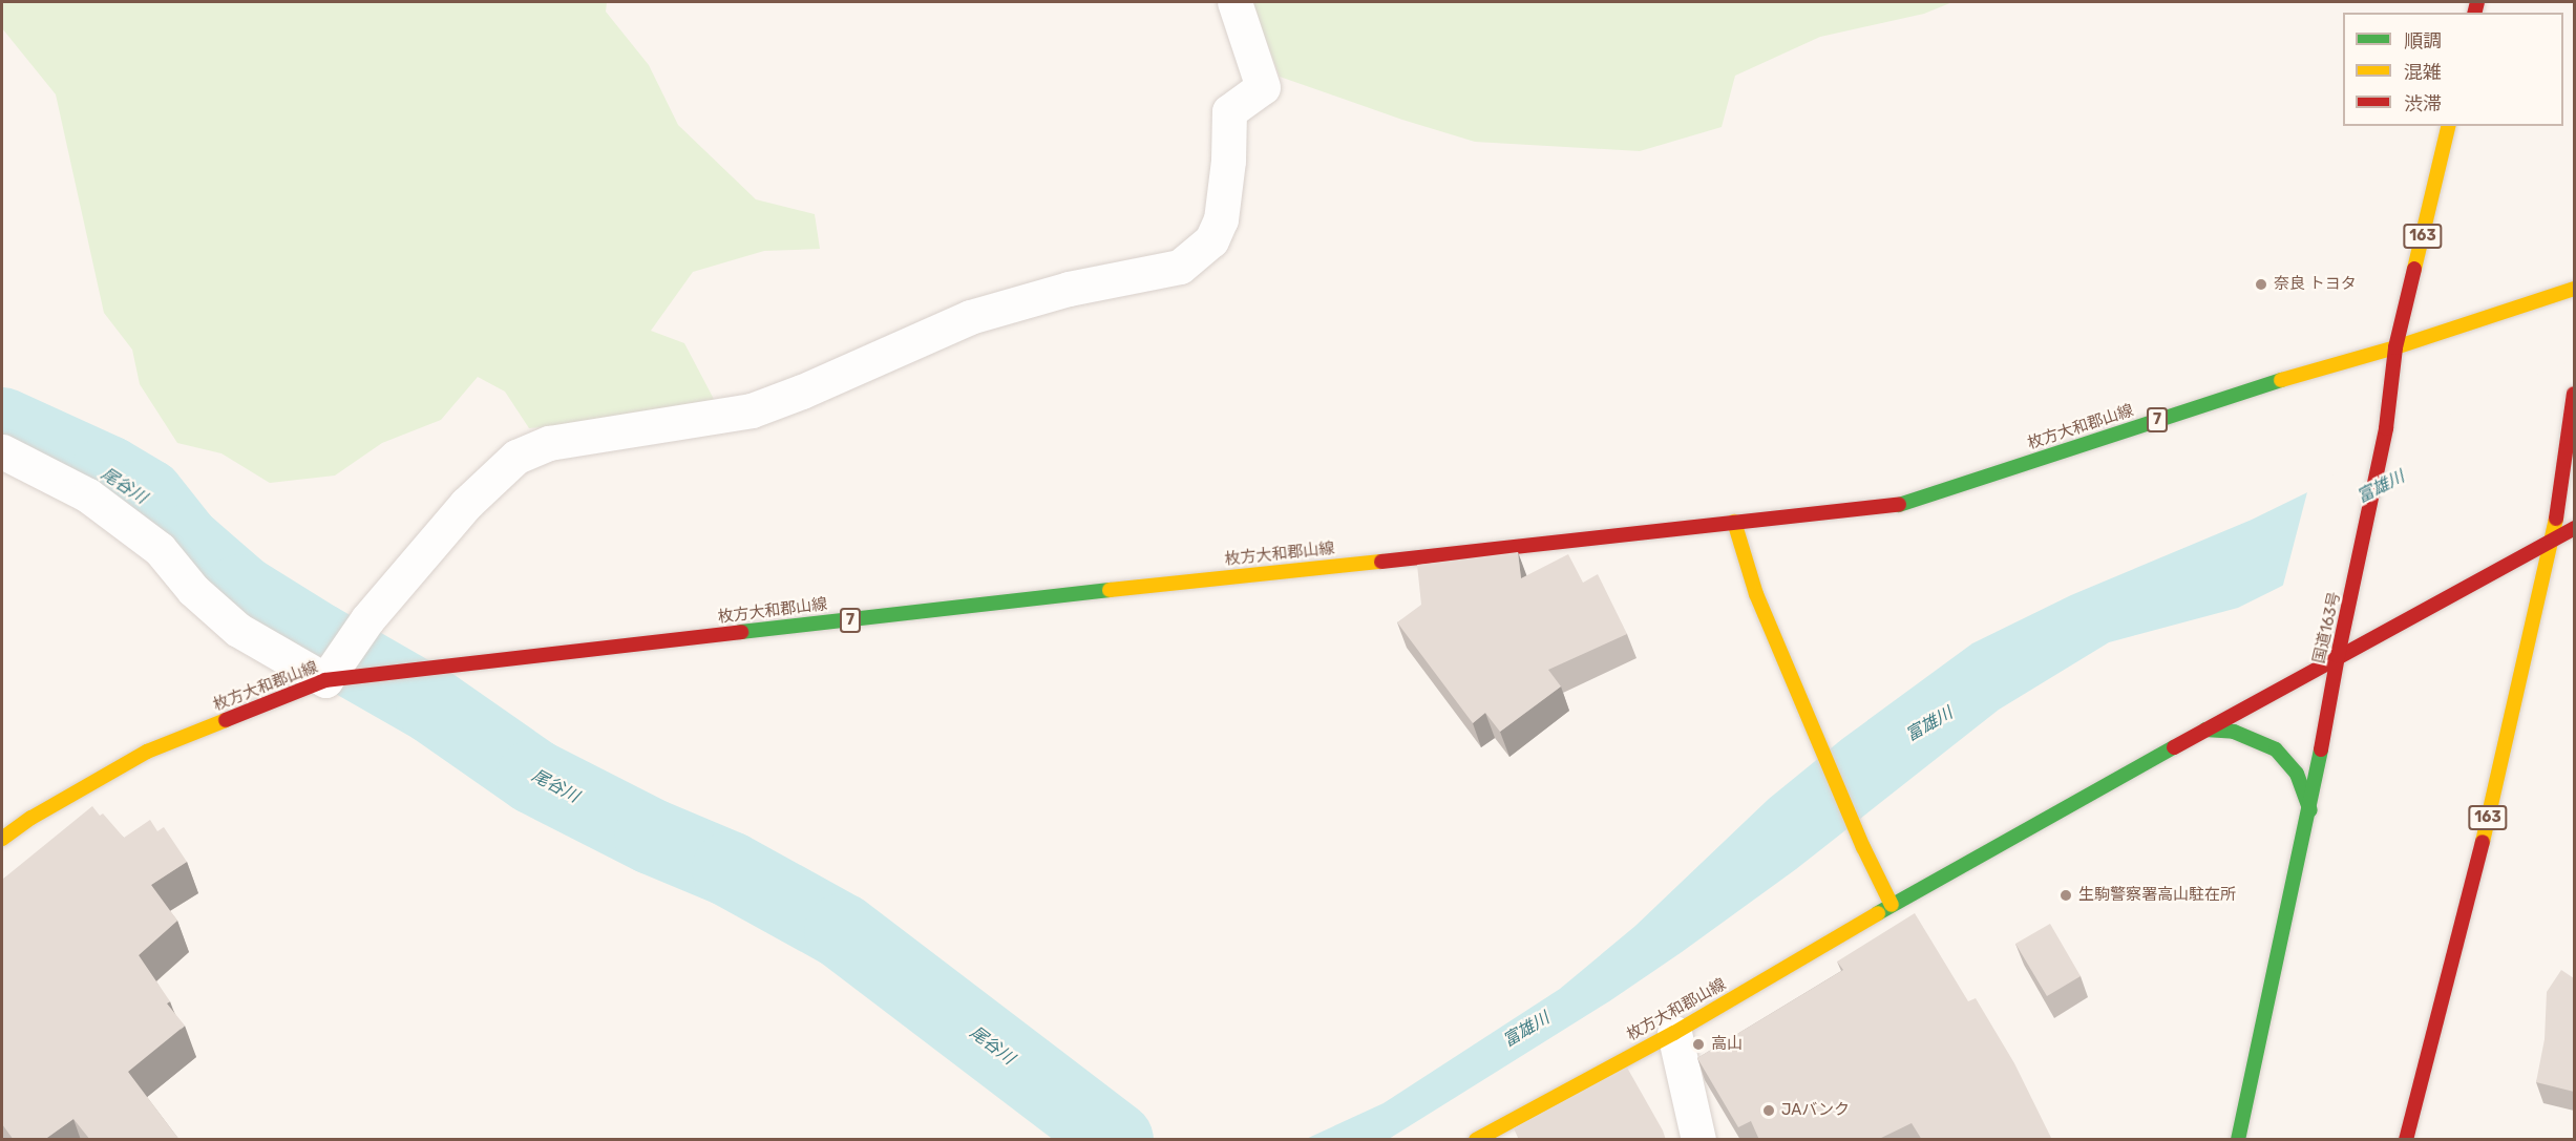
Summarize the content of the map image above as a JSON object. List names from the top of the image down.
{
  "streets": {
    "main road": [
      "163",
      "7",
      "枚方大和郡山線",
      "国道163号"
    ]
  },
  "crossings": [
    ["163", "枚方大和郡山線"],
    ["枚方大和郡山線", "国道163号"]
  ],
  "water": ["尾谷川", "富雄川"],
  "places": [
    "奈良 トヨタ",
    "生駒警察署高山駐在所",
    "高山",
    "JAバンク"
  ],
  "legend": ["順調", "混雑", "渋滞"]
}
